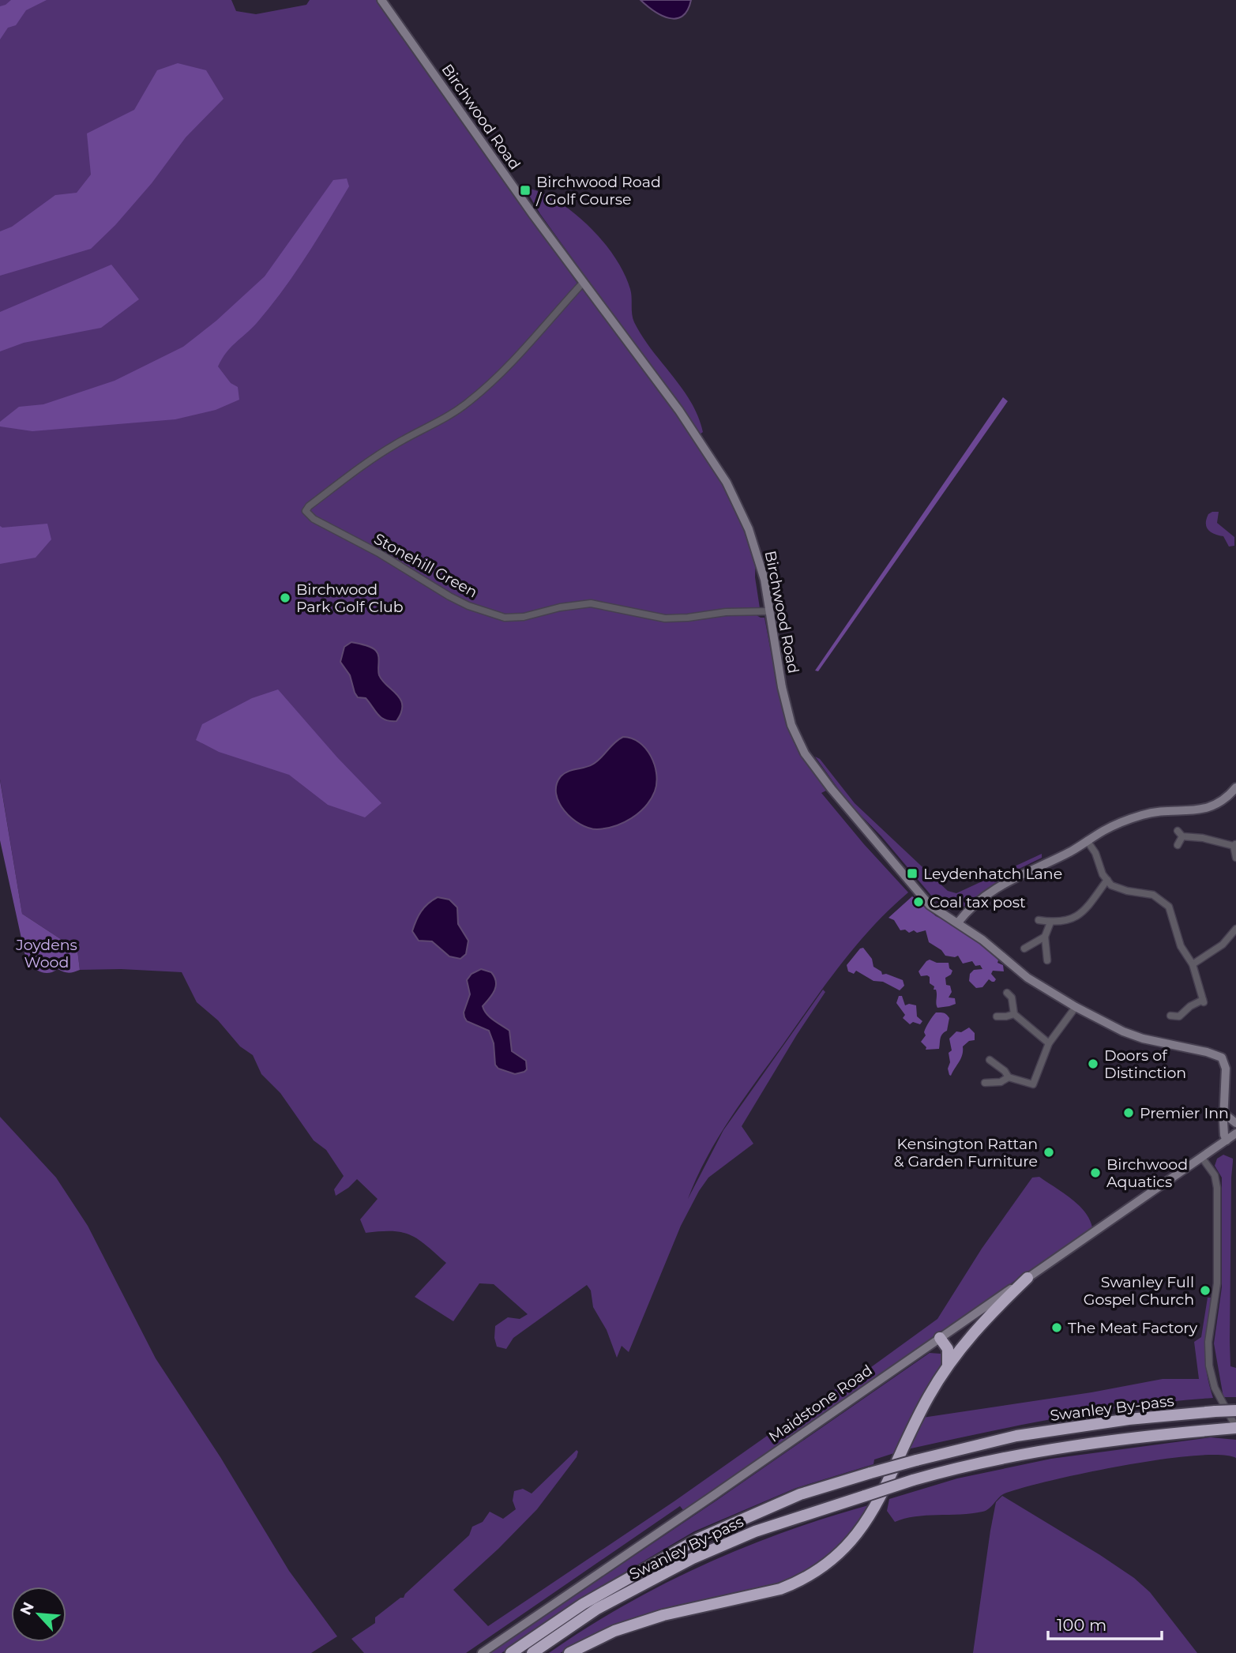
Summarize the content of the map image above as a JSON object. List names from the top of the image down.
{
  "streets": {
    "highway": ["Swanley By-pass"],
    "street": ["Birchwood Road", "Stonehill Green", "Maidstone Road"]
  },
  "crossings": [
    ["Birchwood Road", "Stonehill Green"],
    ["Birchwood Road", "Maidstone Road"]
  ],
  "parks": ["Joydens Wood"],
  "places": {
    "transit": ["Birchwood Road / Golf Course", "Leydenhatch Lane"],
    "other": [
      "Birchwood Park Golf Club",
      "Coal tax post",
      "Doors of Distinction",
      "Premier Inn",
      "Kensington Rattan & Garden Furniture",
      "Birchwood Aquatics",
      "Swanley Full Gospel Church",
      "The Meat Factory"
    ]
  },
  "scale_bar": "100 m",
  "north": "top left"
}
